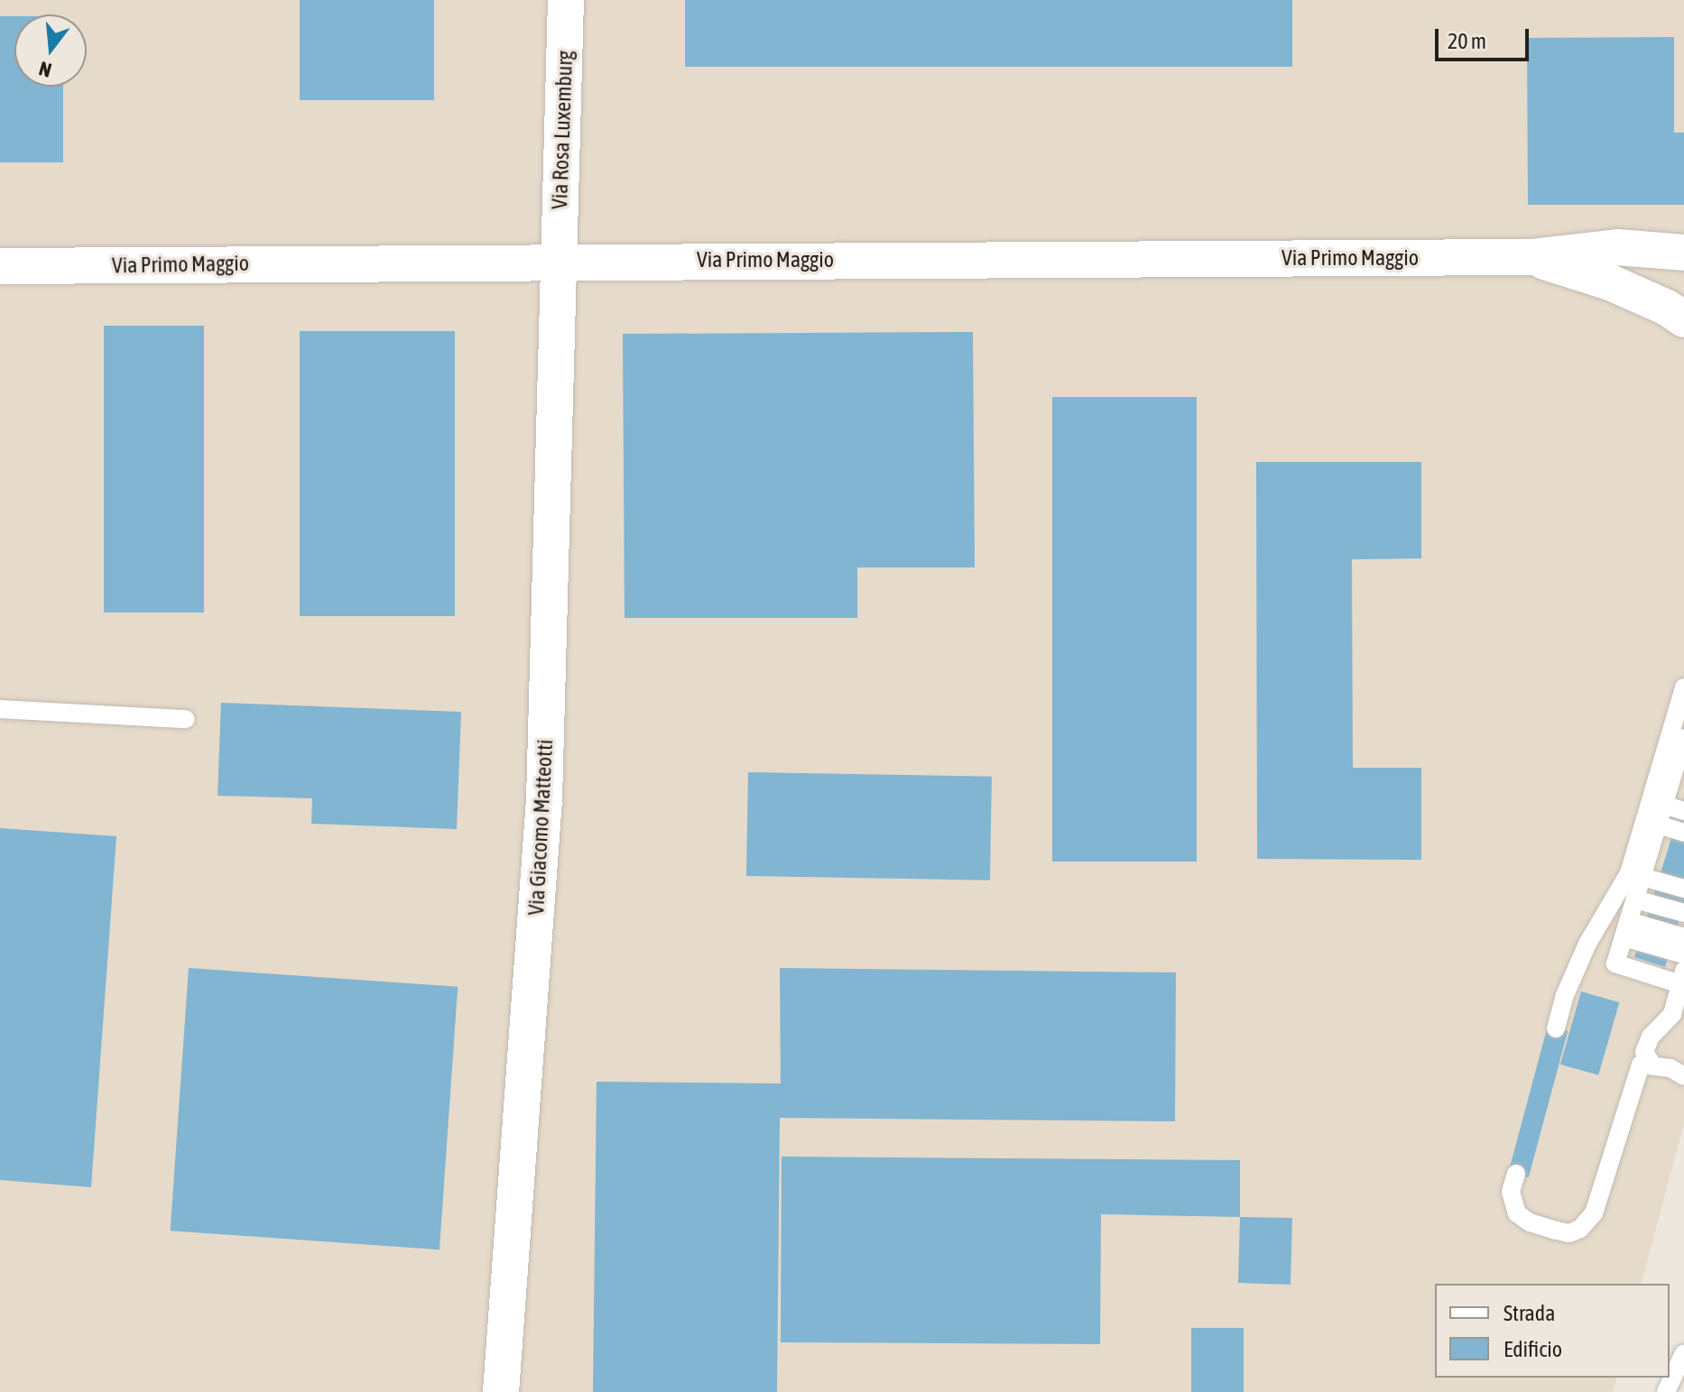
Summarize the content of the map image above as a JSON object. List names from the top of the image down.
{
  "streets": {
    "street": ["Via Rosa Luxemburg", "Via Primo Maggio", "Via Giacomo Matteotti"]
  },
  "crossings": [
    ["Via Rosa Luxemburg", "Via Primo Maggio"],
    ["Via Rosa Luxemburg", "Via Giacomo Matteotti"],
    ["Via Primo Maggio", "Via Giacomo Matteotti"]
  ],
  "legend": ["Strada", "Edificio"],
  "scale_bar": "20 m",
  "north": "bottom"
}
